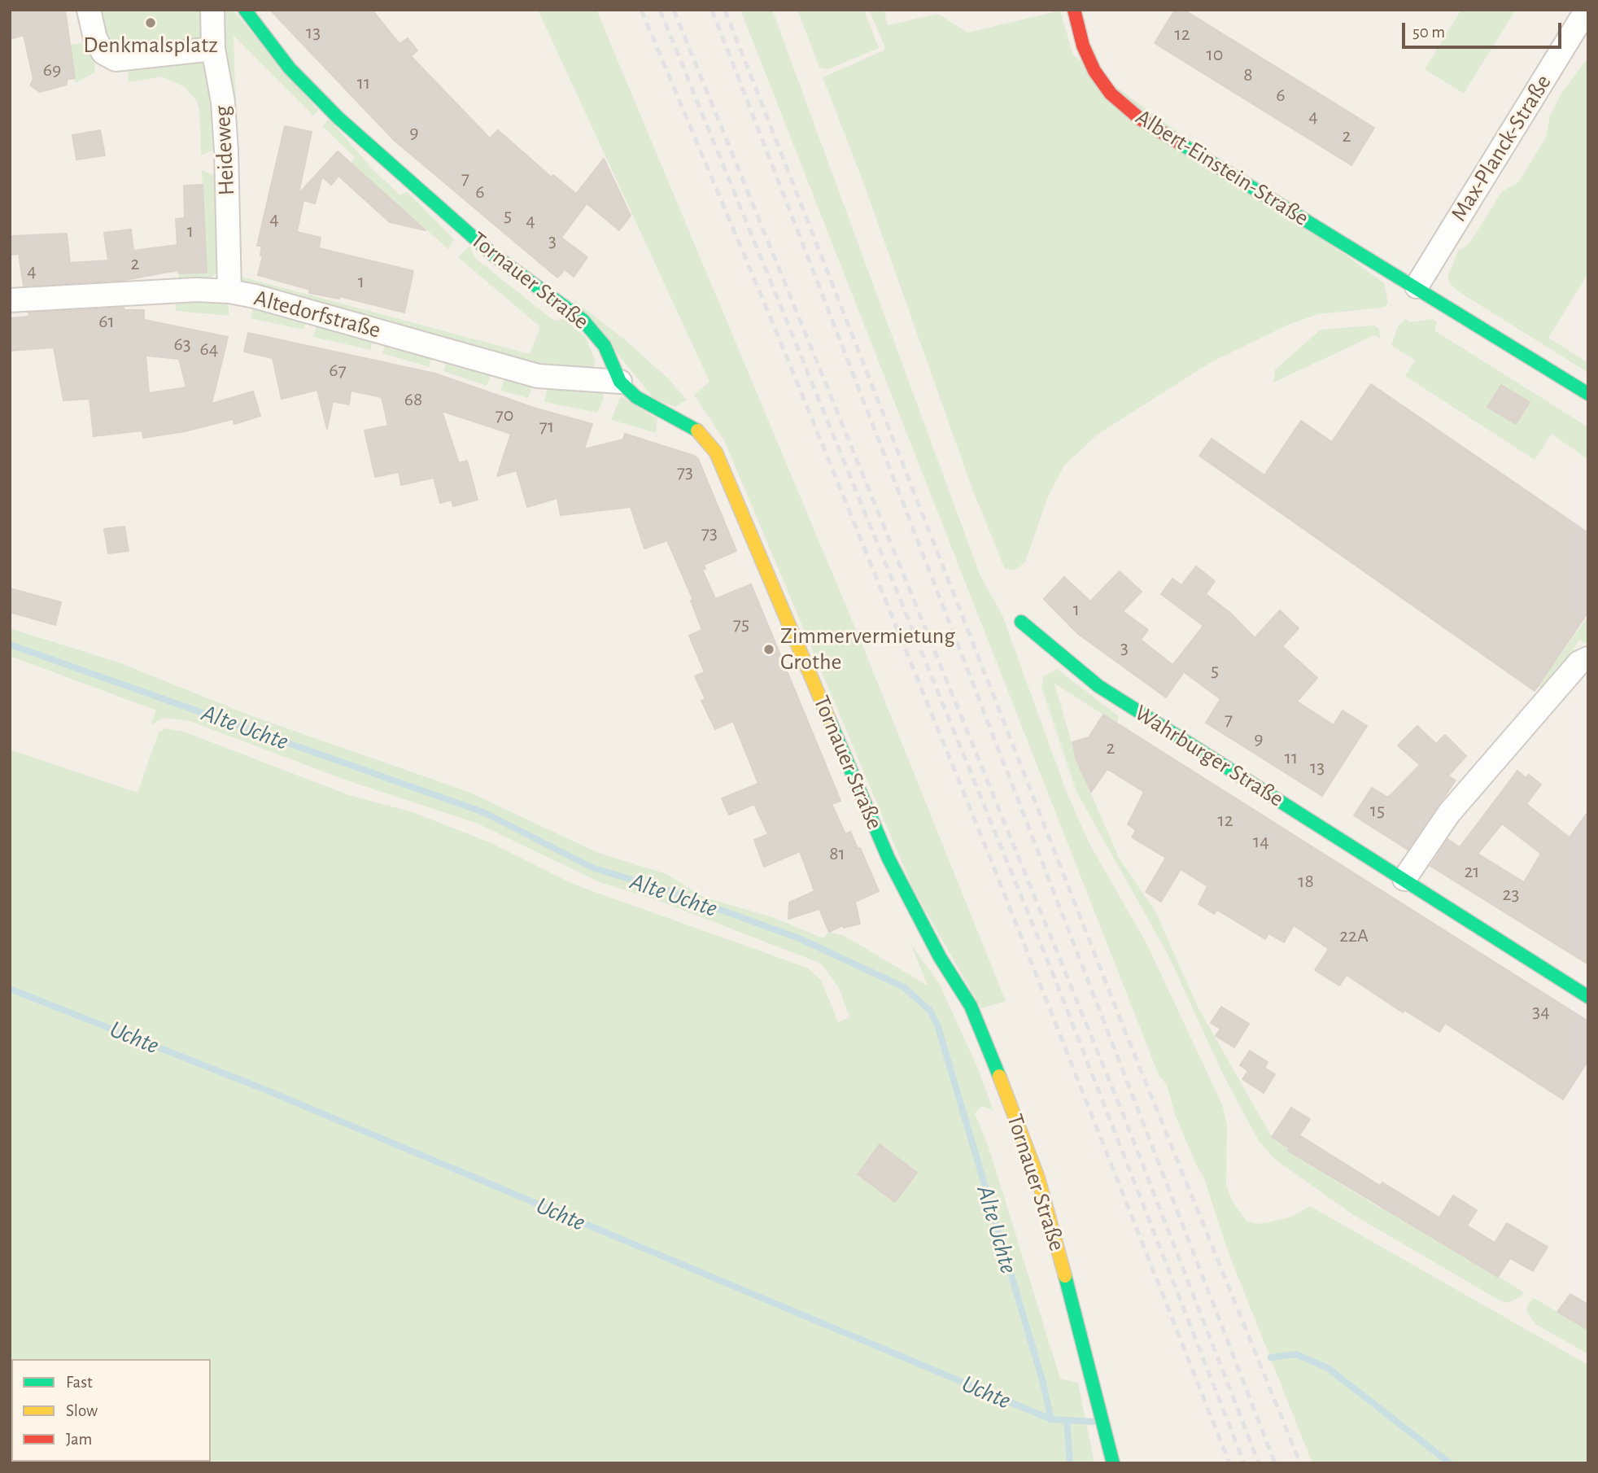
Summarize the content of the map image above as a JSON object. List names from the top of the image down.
{
  "streets": {
    "street": [
      "Max-Planck-Straße",
      "Heideweg",
      "Albert-Einstein-Straße",
      "Tornauer Straße",
      "Altedorfstraße",
      "Wahrburger Straße"
    ]
  },
  "crossings": [
    ["Max-Planck-Straße", "Albert-Einstein-Straße"],
    ["Heideweg", "Altedorfstraße"],
    ["Tornauer Straße", "Altedorfstraße"]
  ],
  "water": ["Alte Uchte", "Uchte"],
  "places": ["Denkmalsplatz", "Zimmervermietung Grothe"],
  "house_numbers": [
    "13",
    "12",
    "10",
    "69",
    "8",
    "11",
    "6",
    "4",
    "9",
    "2",
    "7",
    "6",
    "5",
    "4",
    "4",
    "1",
    "3",
    "2",
    "4",
    "1",
    "61",
    "63",
    "64",
    "67",
    "68",
    "70",
    "71",
    "73",
    "73",
    "1",
    "75",
    "3",
    "5",
    "7",
    "9",
    "2",
    "11",
    "13",
    "15",
    "12",
    "14",
    "81",
    "21",
    "18",
    "23",
    "22A",
    "34"
  ],
  "legend": ["Fast", "Slow", "Jam"],
  "scale_bar": "50 m"
}
